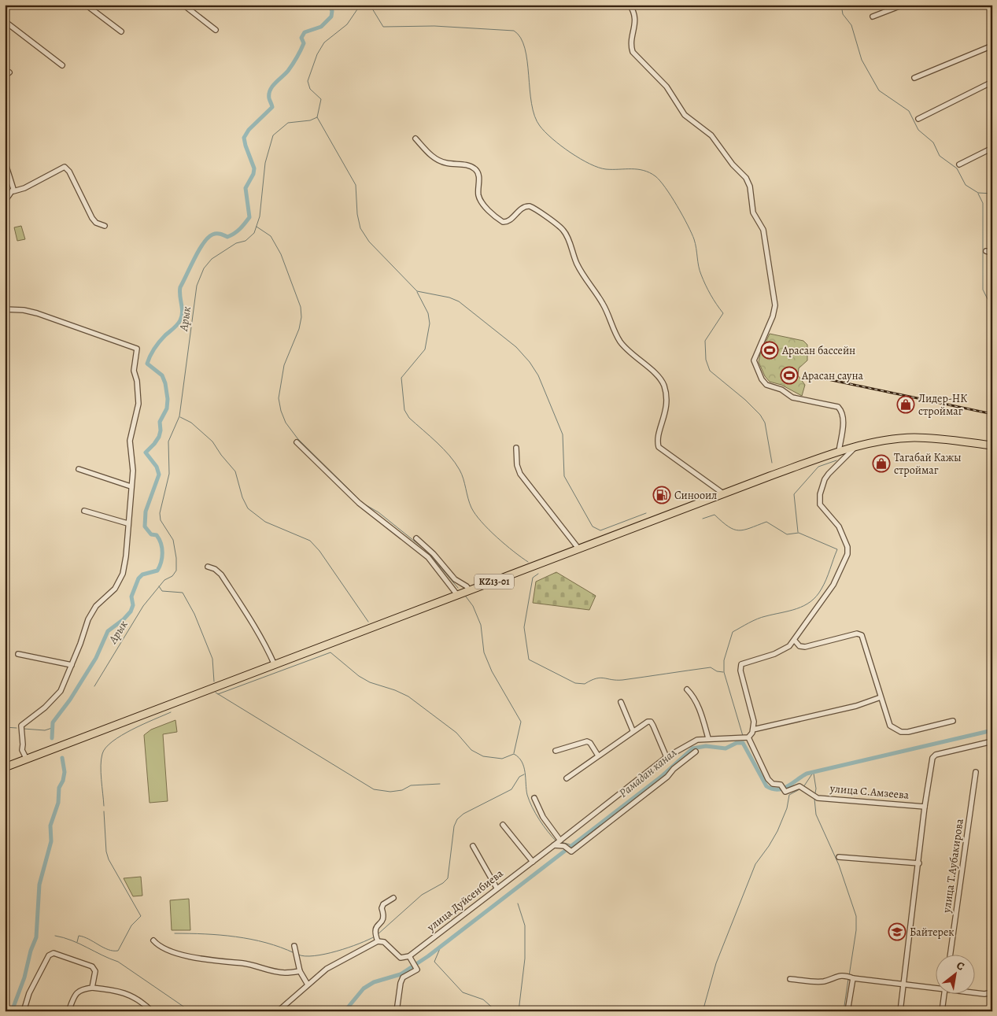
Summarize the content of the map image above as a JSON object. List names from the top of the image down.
{
  "streets": {
    "highway": ["KZ13-01"],
    "street": ["улица С.Амзеева", "улица Т.Аубакирова", "улица Дуйсенбиева"]
  },
  "crossings": [
    ["улица С.Амзеева", "улица Дуйсенбиева"]
  ],
  "water": ["Арык", "Рамадан канал"],
  "places": {
    "sports": ["Арасан бассейн", "Арасан сауна"],
    "shop": ["Лидер-НК строймаг", "Тагабай Кажы строймаг"],
    "fuel station": ["Синооил"],
    "school or university": ["Байтерек"]
  },
  "north": "top right"
}
